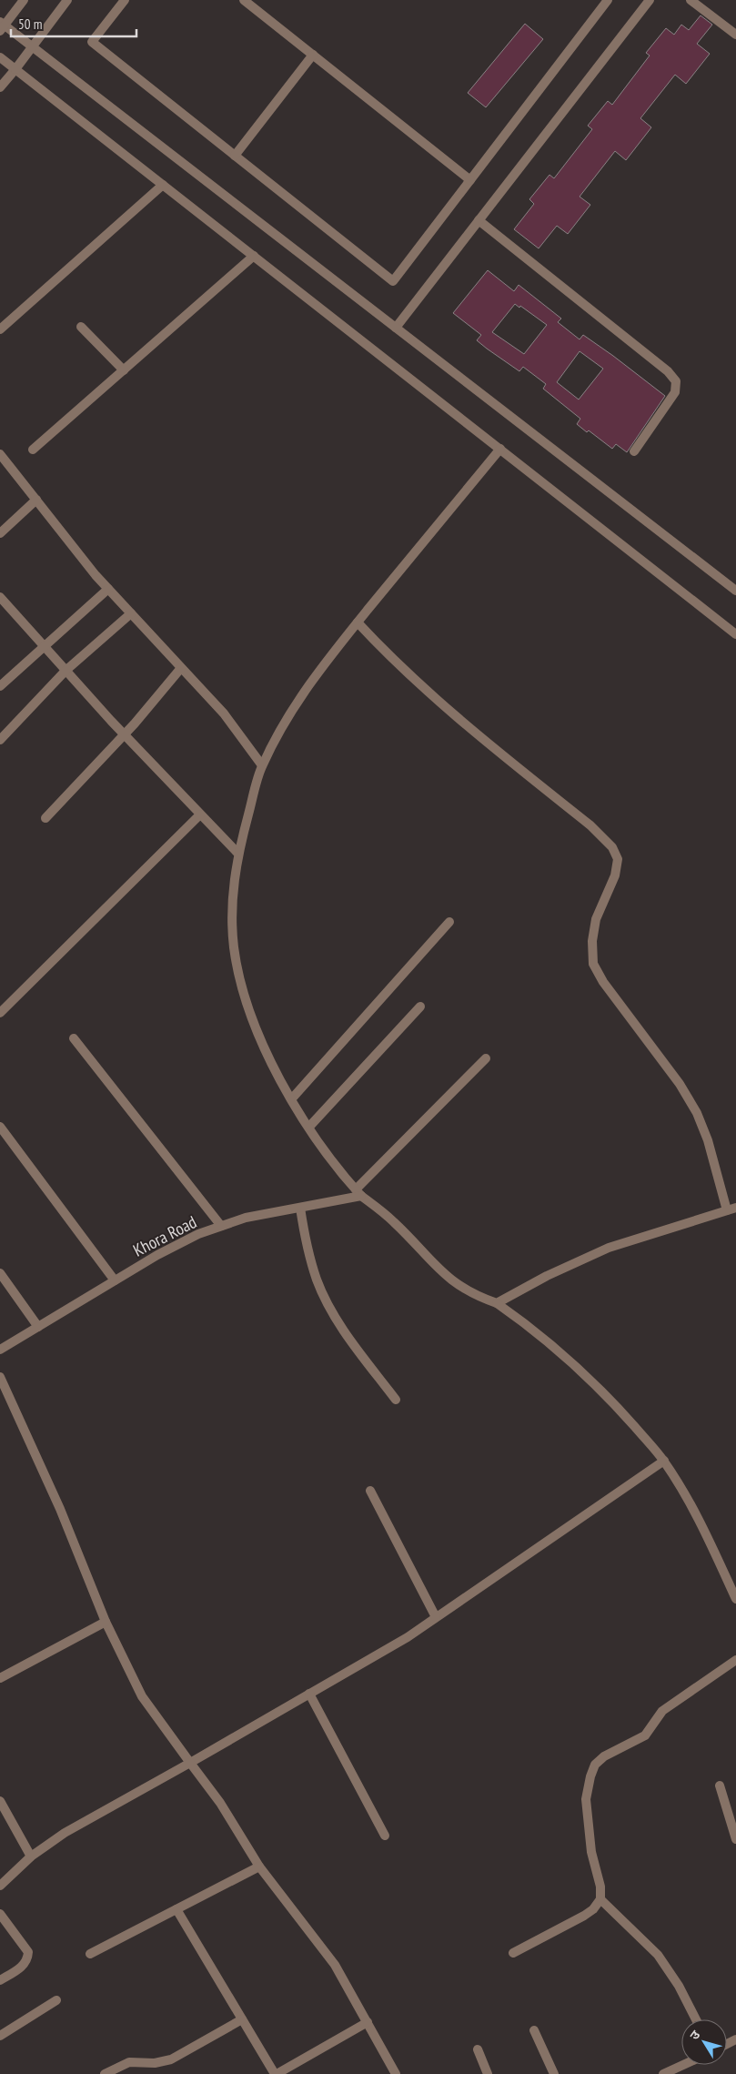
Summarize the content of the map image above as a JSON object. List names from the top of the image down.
{
  "streets": {
    "street": ["Khora Road"]
  },
  "scale_bar": "50 m",
  "north": "top left"
}
